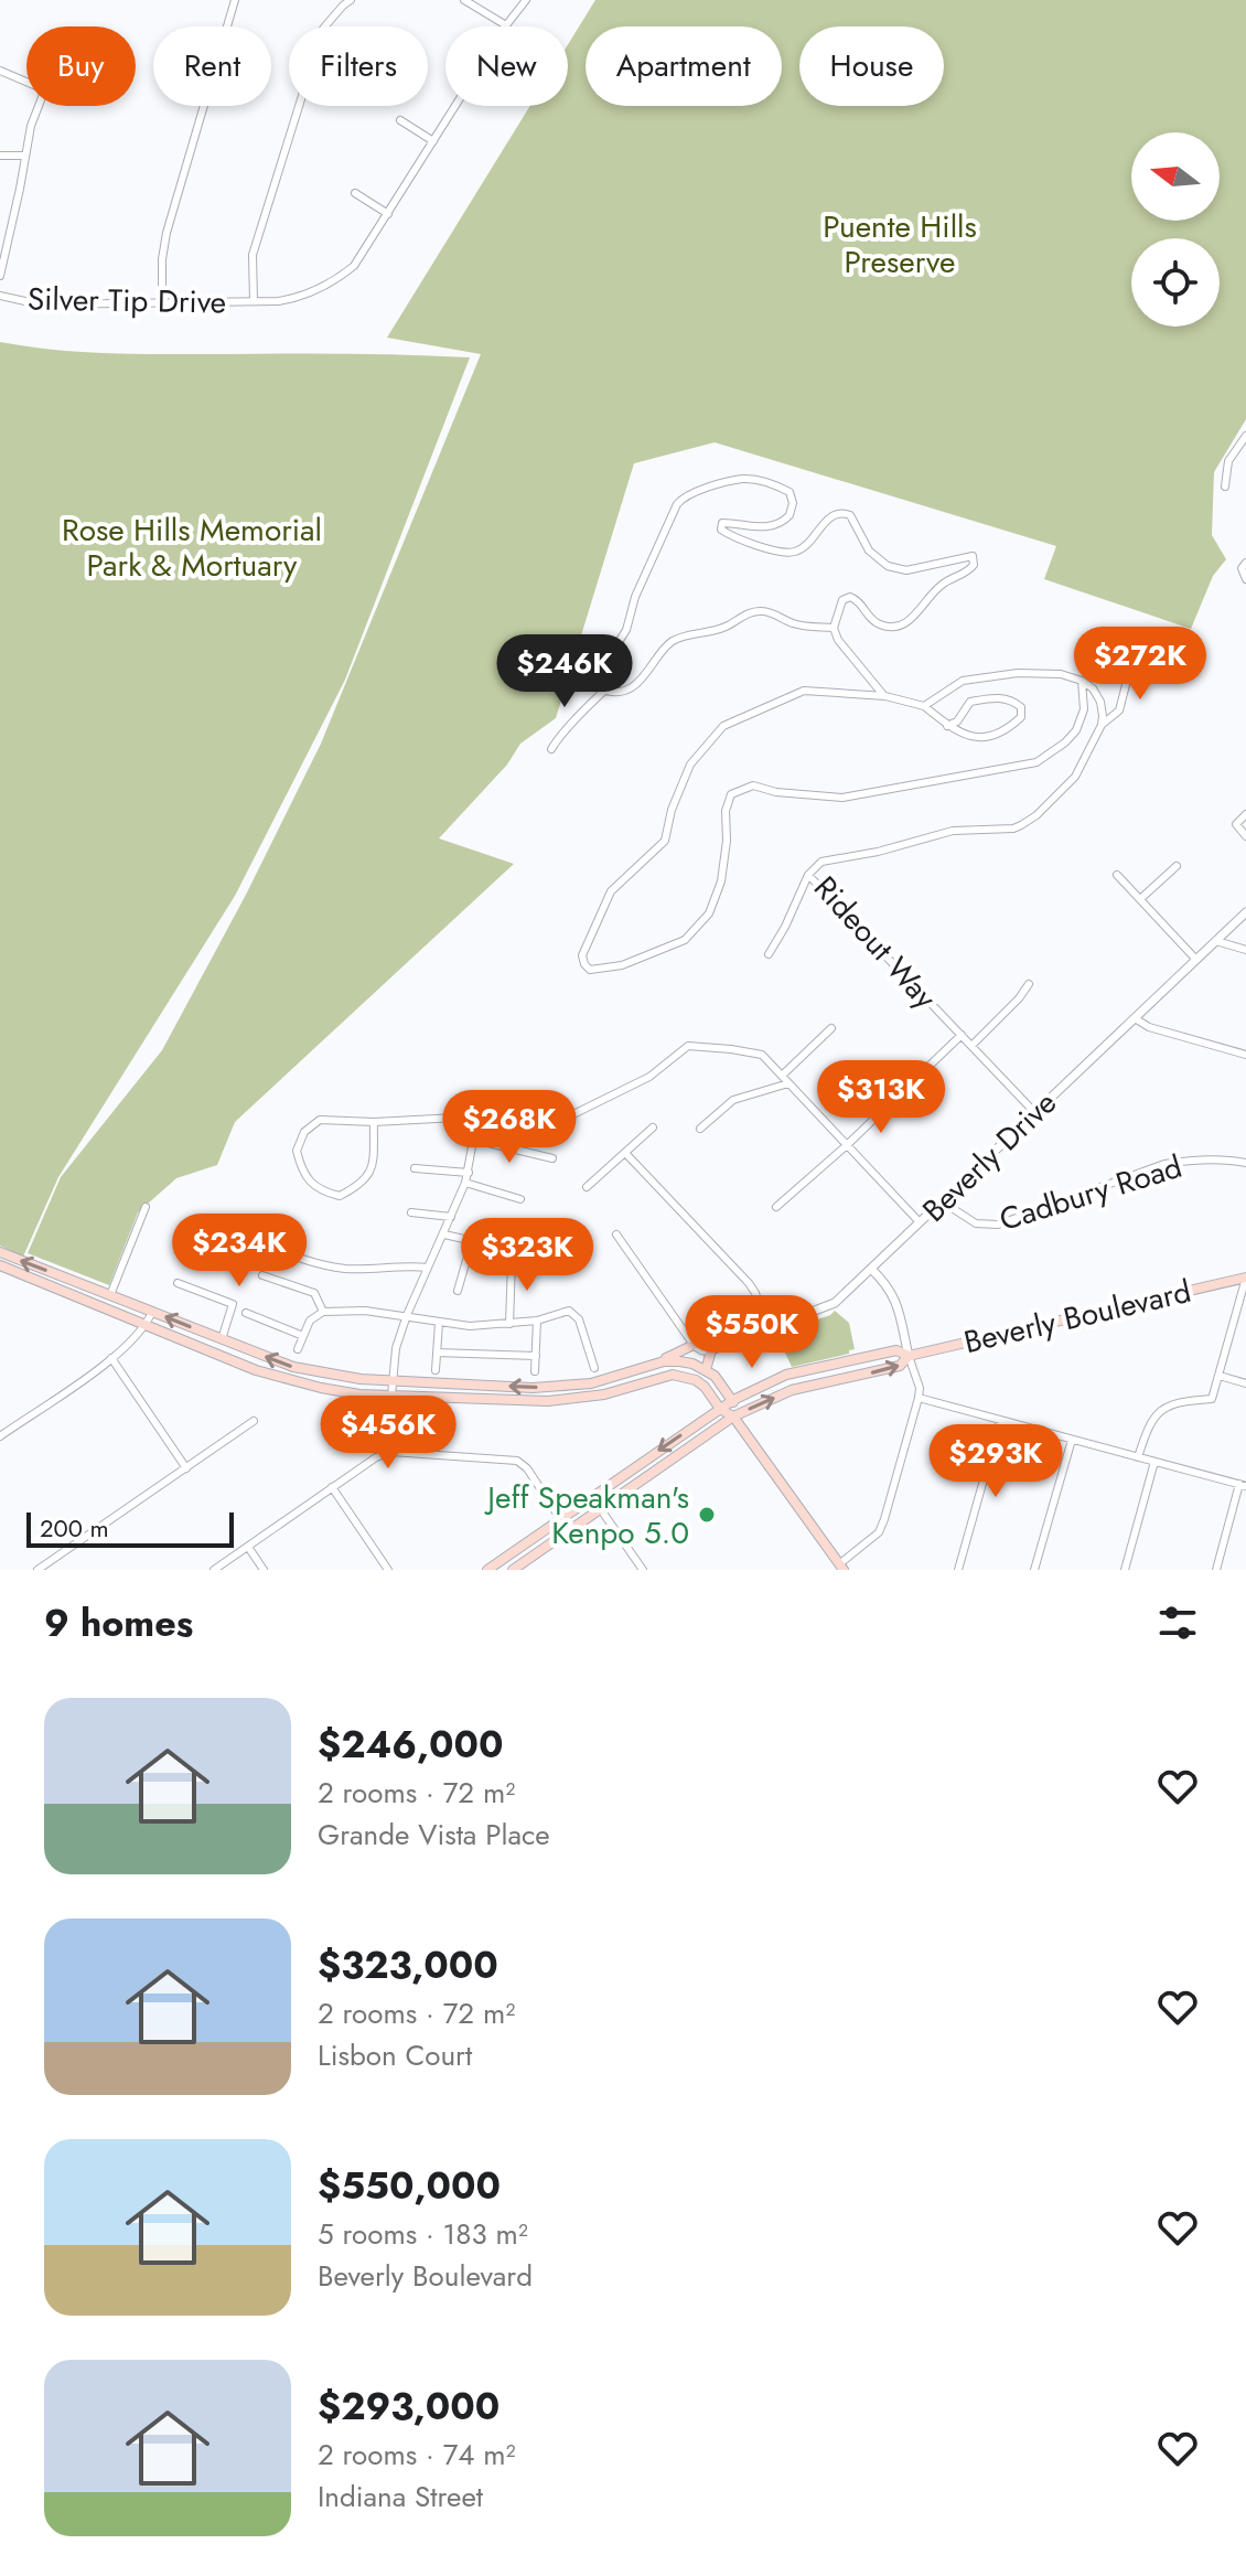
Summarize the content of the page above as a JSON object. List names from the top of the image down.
{
  "streets": {
    "main road": ["Beverly Boulevard"],
    "street": [
      "Silver Tip Drive",
      "Rideout Way",
      "Beverly Drive",
      "Cadbury Road"
    ]
  },
  "crossings": [
    ["Rideout Way", "Beverly Drive"],
    ["Beverly Drive", "Cadbury Road"]
  ],
  "parks": ["Puente Hills Preserve", "Rose Hills Memorial Park & Mortuary"],
  "places": ["Jeff Speakman's Kenpo 5.0"],
  "scale_bar": "200 m",
  "north": "left",
  "page": {
    "chip": [
      "Buy",
      "Rent",
      "Filters",
      "New",
      "Apartment",
      "House"
    ],
    "price": [
      "$272K",
      "$246K",
      "$313K",
      "$268K",
      "$234K",
      "$323K",
      "$550K",
      "$456K",
      "$293K"
    ],
    "scale": "200 m",
    "heading": "9 homes",
    "list": [
      {
        "name": "$246,000",
        "note": "2 rooms · 72 m² · Grande Vista Place"
      },
      {
        "name": "$323,000",
        "note": "2 rooms · 72 m² · Lisbon Court"
      },
      {
        "name": "$550,000",
        "note": "5 rooms · 183 m² · Beverly Boulevard"
      },
      {
        "name": "$293,000",
        "note": "2 rooms · 74 m² · Indiana Street"
      }
    ]
  }
}
